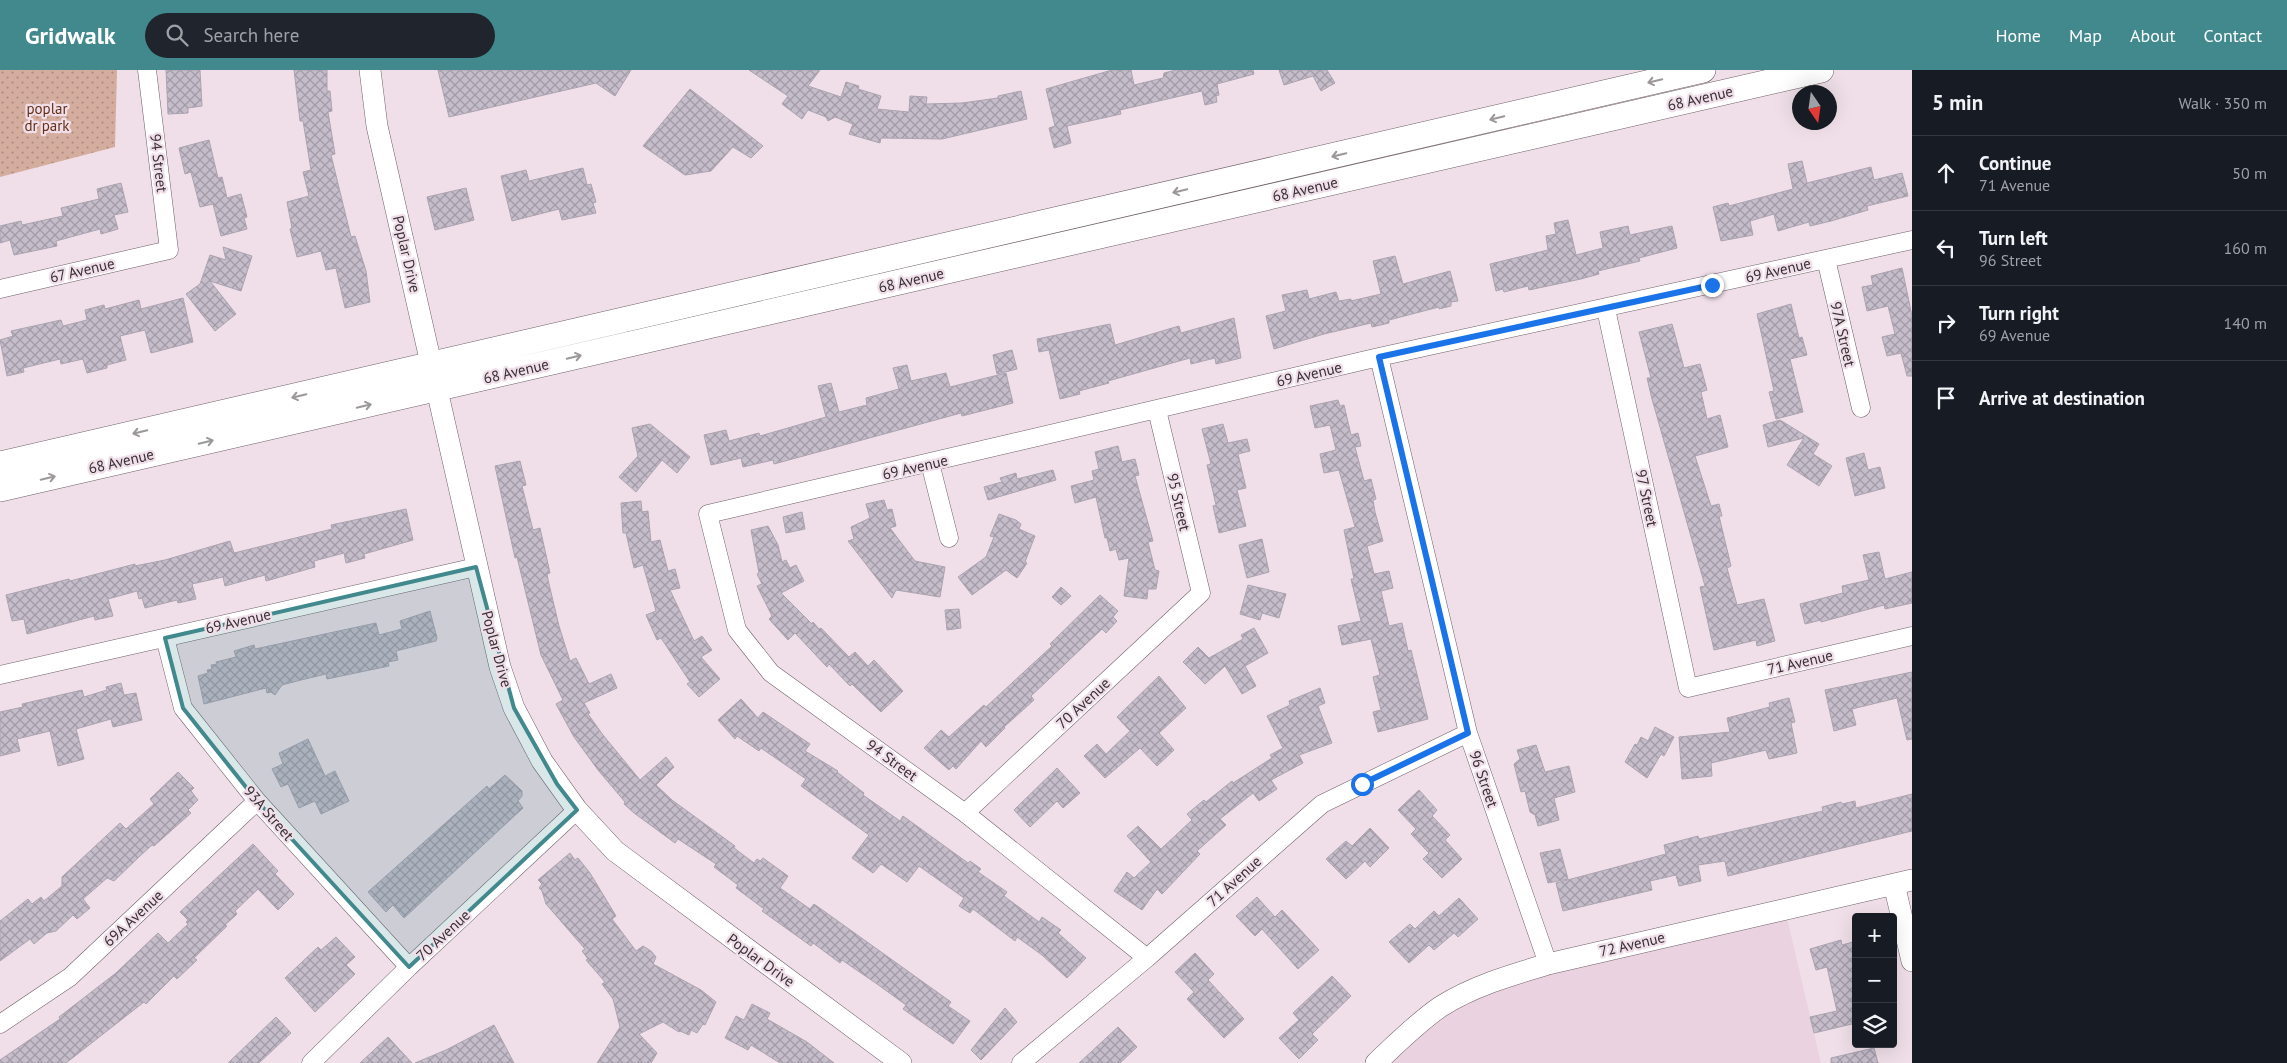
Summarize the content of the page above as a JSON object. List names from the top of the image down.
{
  "streets": {
    "main road": ["68 Avenue"],
    "street": [
      "94 Street",
      "Poplar Drive",
      "67 Avenue",
      "69 Avenue",
      "97A Street",
      "97 Street",
      "95 Street",
      "71 Avenue",
      "70 Avenue",
      "96 Street",
      "93A Street",
      "69A Avenue",
      "72 Avenue"
    ]
  },
  "crossings": [
    ["68 Avenue", "Poplar Drive"],
    ["94 Street", "67 Avenue"],
    ["94 Street", "69 Avenue"],
    ["94 Street", "71 Avenue"],
    ["94 Street", "70 Avenue"],
    ["Poplar Drive", "69 Avenue"],
    ["Poplar Drive", "70 Avenue"],
    ["69 Avenue", "97A Street"],
    ["69 Avenue", "97 Street"],
    ["69 Avenue", "95 Street"],
    ["69 Avenue", "96 Street"],
    ["69 Avenue", "93A Street"],
    ["97 Street", "71 Avenue"],
    ["95 Street", "70 Avenue"],
    ["71 Avenue", "96 Street"],
    ["70 Avenue", "93A Street"],
    ["96 Street", "72 Avenue"],
    ["93A Street", "69A Avenue"]
  ],
  "parks": ["poplar dr park"],
  "north": "bottom",
  "page": {
    "header": "Gridwalk",
    "search": "Search here",
    "nav": [
      "Home",
      "Map",
      "About",
      "Contact"
    ],
    "heading": ["5 min", "Walk · 350 m"],
    "list": [
      ["Continue", "71 Avenue", "50 m"],
      ["Turn left", "96 Street", "160 m"],
      ["Turn right", "69 Avenue", "140 m"],
      "Arrive at destination"
    ],
    "map_buttons": ["+", "−"]
  }
}
